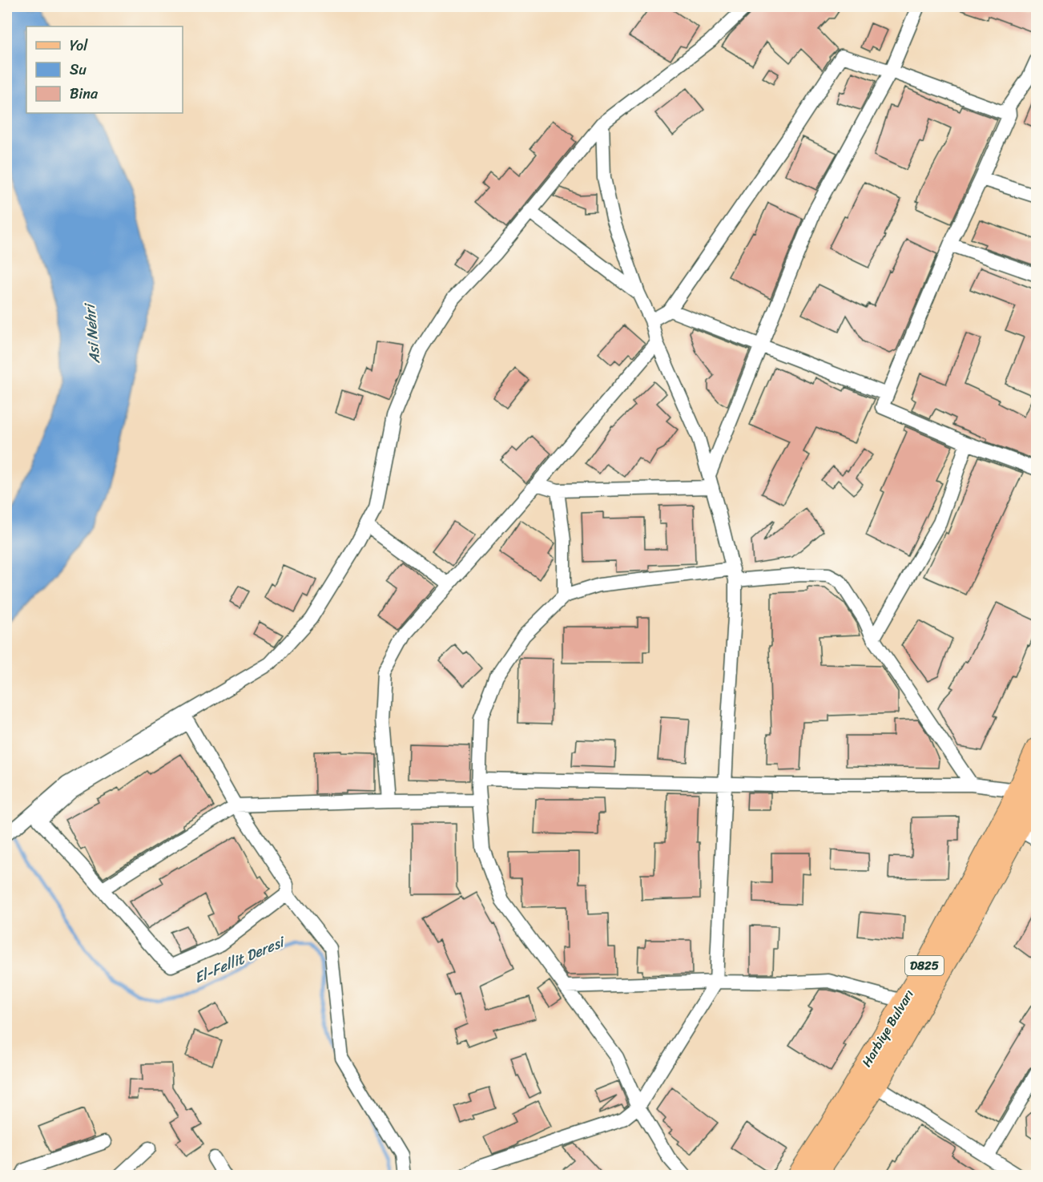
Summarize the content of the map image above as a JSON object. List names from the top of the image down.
{
  "streets": {
    "main road": ["D825", "Harbiye Bulvarı"]
  },
  "water": ["Asi Nehri", "El-Fellit Deresi"],
  "legend": ["Yol", "Su", "Bina"]
}
